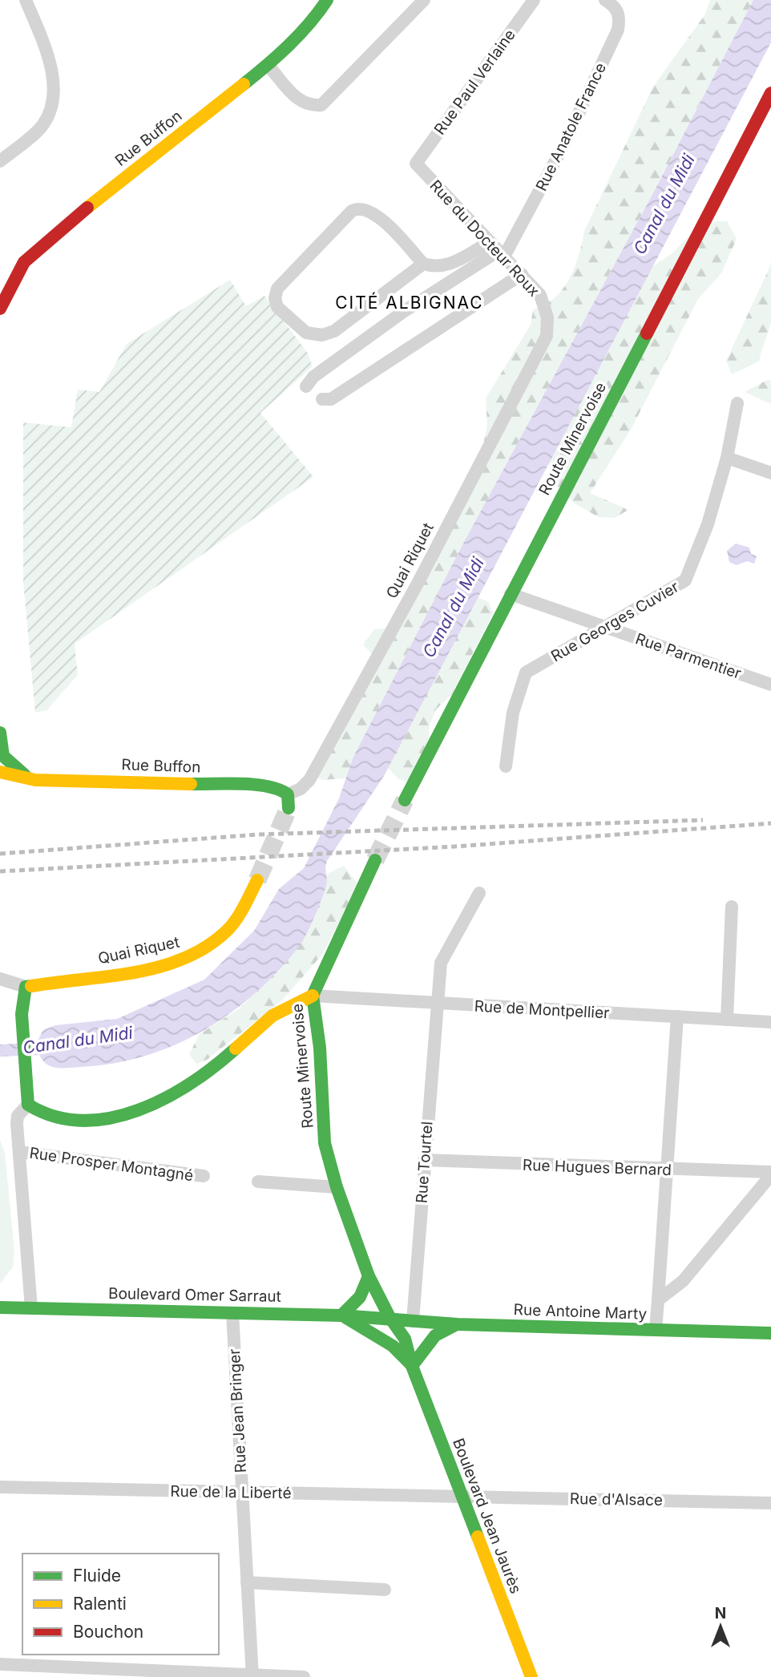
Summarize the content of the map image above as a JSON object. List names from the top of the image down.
{
  "streets": {
    "main road": [
      "Rue Buffon",
      "Route Minervoise",
      "Quai Riquet",
      "Boulevard Omer Sarraut",
      "Rue Antoine Marty",
      "Boulevard Jean Jaurès"
    ],
    "street": [
      "Rue Paul Verlaine",
      "Rue Anatole France",
      "Rue du Docteur Roux",
      "Rue Georges Cuvier",
      "Rue Parmentier",
      "Rue de Montpellier",
      "Rue Tourtel",
      "Rue Prosper Montagné",
      "Rue Hugues Bernard",
      "Rue Jean Bringer",
      "Rue de la Liberté",
      "Rue d'Alsace"
    ]
  },
  "crossings": [
    ["Rue Paul Verlaine", "Rue du Docteur Roux"],
    ["Rue Anatole France", "Rue du Docteur Roux"],
    ["Rue Buffon", "Quai Riquet"],
    ["Rue du Docteur Roux", "Quai Riquet"],
    ["Route Minervoise", "Rue Parmentier"],
    ["Route Minervoise", "Rue de Montpellier"],
    ["Route Minervoise", "Boulevard Omer Sarraut"],
    ["Route Minervoise", "Rue Antoine Marty"],
    ["Route Minervoise", "Boulevard Jean Jaurès"],
    ["Rue Georges Cuvier", "Rue Parmentier"],
    ["Rue de Montpellier", "Rue Tourtel"],
    ["Rue Tourtel", "Rue Hugues Bernard"],
    ["Rue Tourtel", "Rue Antoine Marty"],
    ["Boulevard Omer Sarraut", "Rue Antoine Marty"],
    ["Boulevard Omer Sarraut", "Rue Jean Bringer"],
    ["Boulevard Omer Sarraut", "Boulevard Jean Jaurès"],
    ["Rue Antoine Marty", "Boulevard Jean Jaurès"],
    ["Rue Jean Bringer", "Rue de la Liberté"],
    ["Rue de la Liberté", "Rue d'Alsace"],
    ["Rue de la Liberté", "Boulevard Jean Jaurès"],
    ["Rue d'Alsace", "Boulevard Jean Jaurès"]
  ],
  "districts": ["CITÉ ALBIGNAC"],
  "water": ["Canal du Midi"],
  "legend": ["Fluide", "Ralenti", "Bouchon"],
  "north": "top"
}
